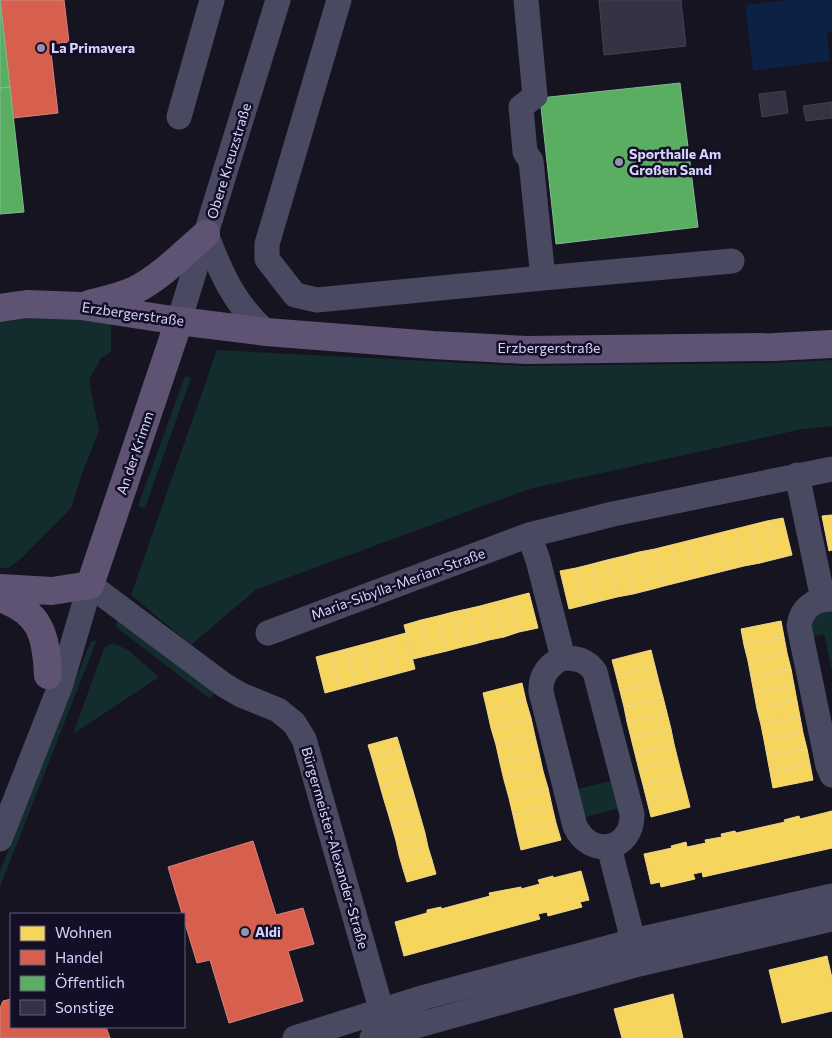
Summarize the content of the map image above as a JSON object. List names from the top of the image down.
{
  "streets": {
    "main road": ["Erzbergerstraße", "An der Krimm"],
    "street": ["Obere Kreuzstraße", "Maria-Sibylla-Merian-Straße", "Bürgermeister-Alexander-Straße"]
  },
  "crossings": [
    ["Obere Kreuzstraße", "Erzbergerstraße"],
    ["Obere Kreuzstraße", "An der Krimm"],
    ["Erzbergerstraße", "An der Krimm"],
    ["An der Krimm", "Bürgermeister-Alexander-Straße"]
  ],
  "places": ["La Primavera", "Sporthalle Am Großen Sand", "Aldi"],
  "legend": [
    "Wohnen",
    "Handel",
    "Öffentlich",
    "Sonstige"
  ]
}
